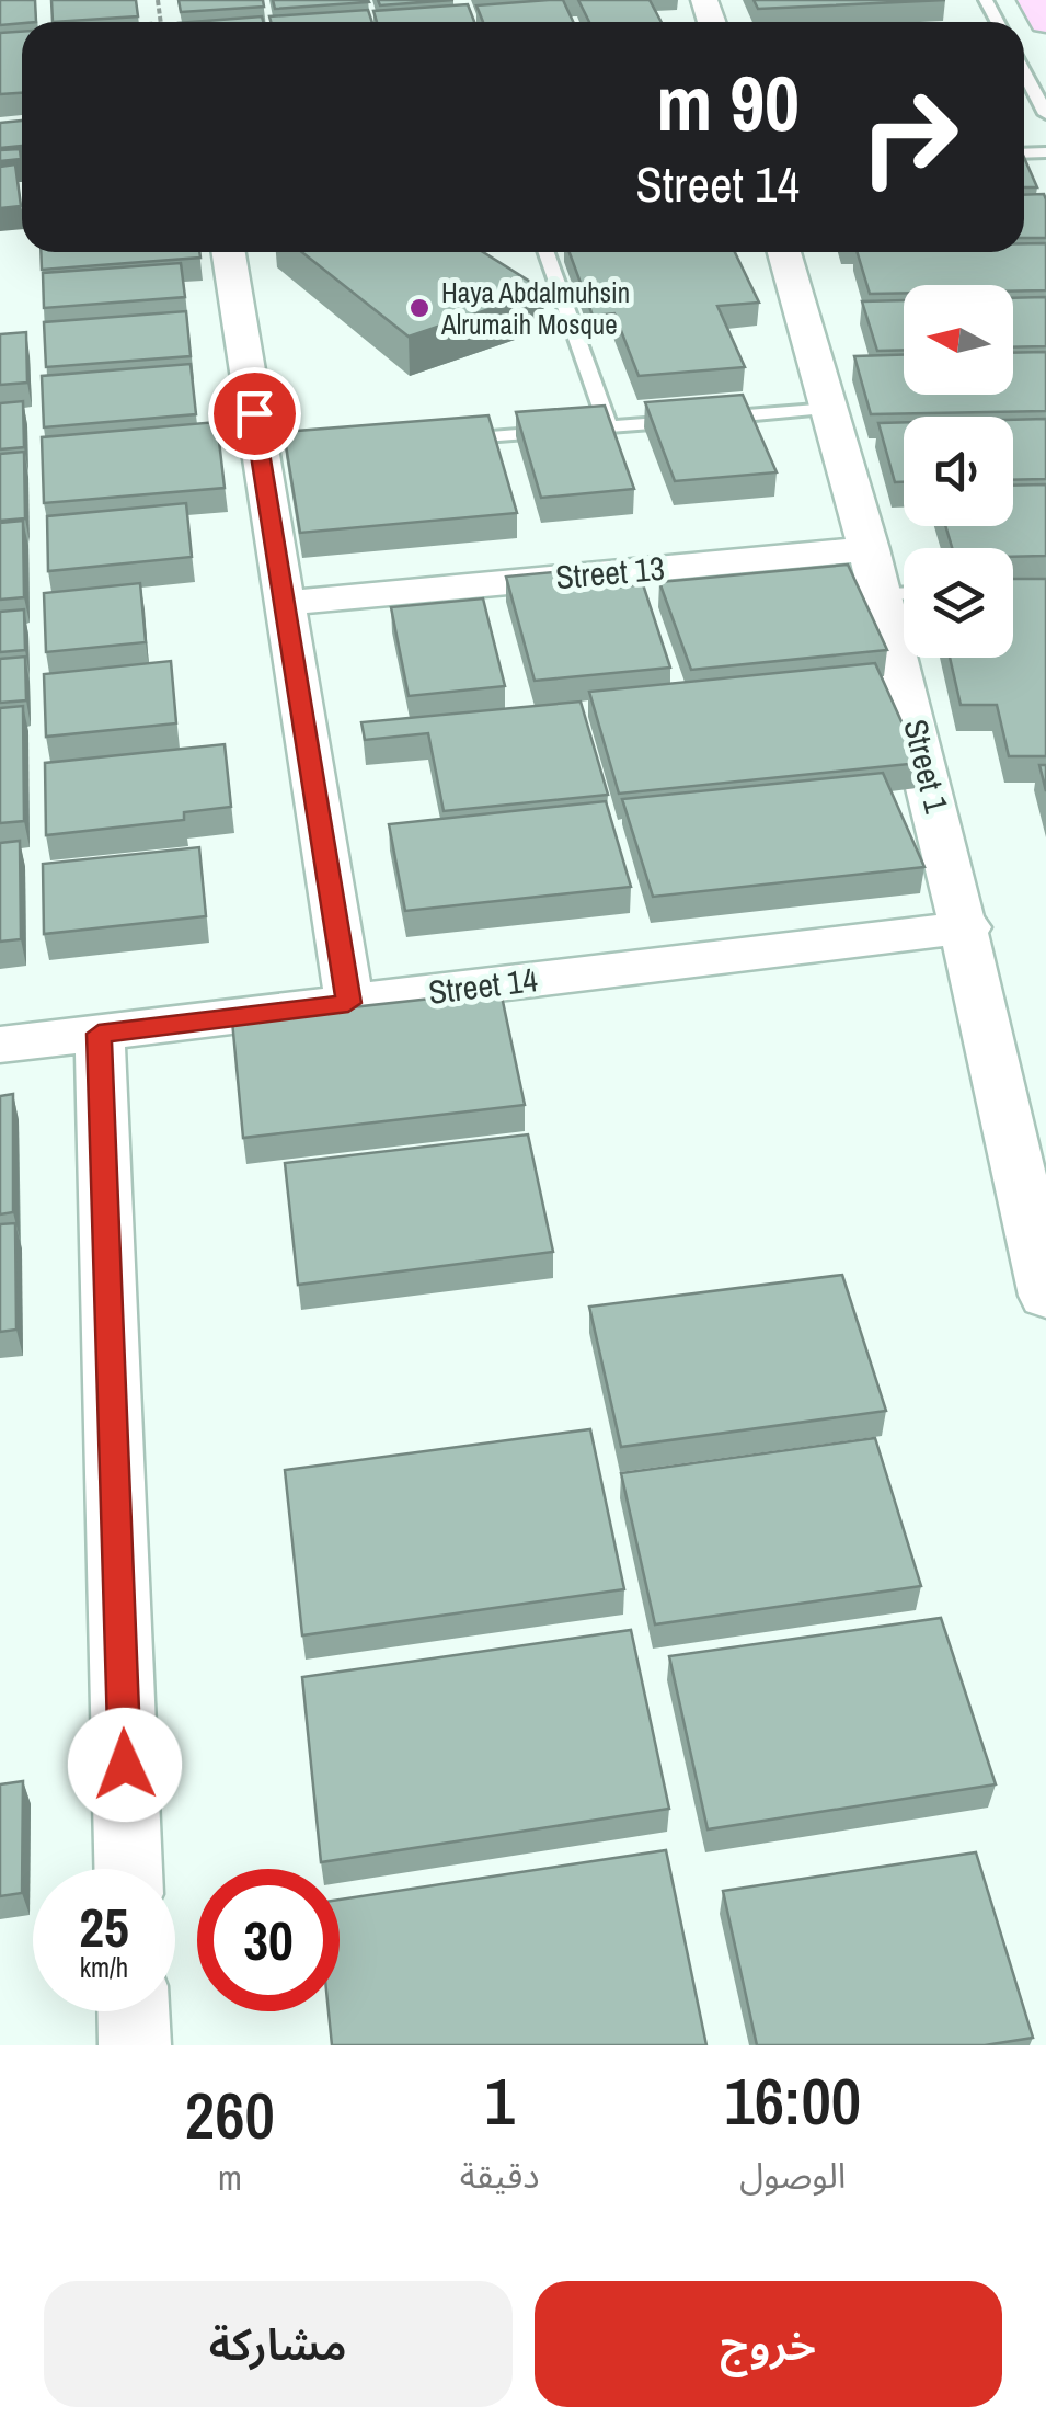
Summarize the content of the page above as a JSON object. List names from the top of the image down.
{
  "streets": {
    "street": ["Street 13", "Street 1", "Street 14"]
  },
  "crossings": [
    ["Street 13", "Street 1"],
    ["Street 1", "Street 14"]
  ],
  "places": ["Haya Abdalmuhsin Alrumaih Mosque"],
  "north": "left",
  "page": {
    "turn": ["90 m", "Street 14"],
    "speed": "25 km/h",
    "limit": "30",
    "eta": [
      "16:00",
      "الوصول",
      "1",
      "دقيقة",
      "260",
      "m"
    ],
    "buttons": ["خروج", "مشاركة"]
  }
}
